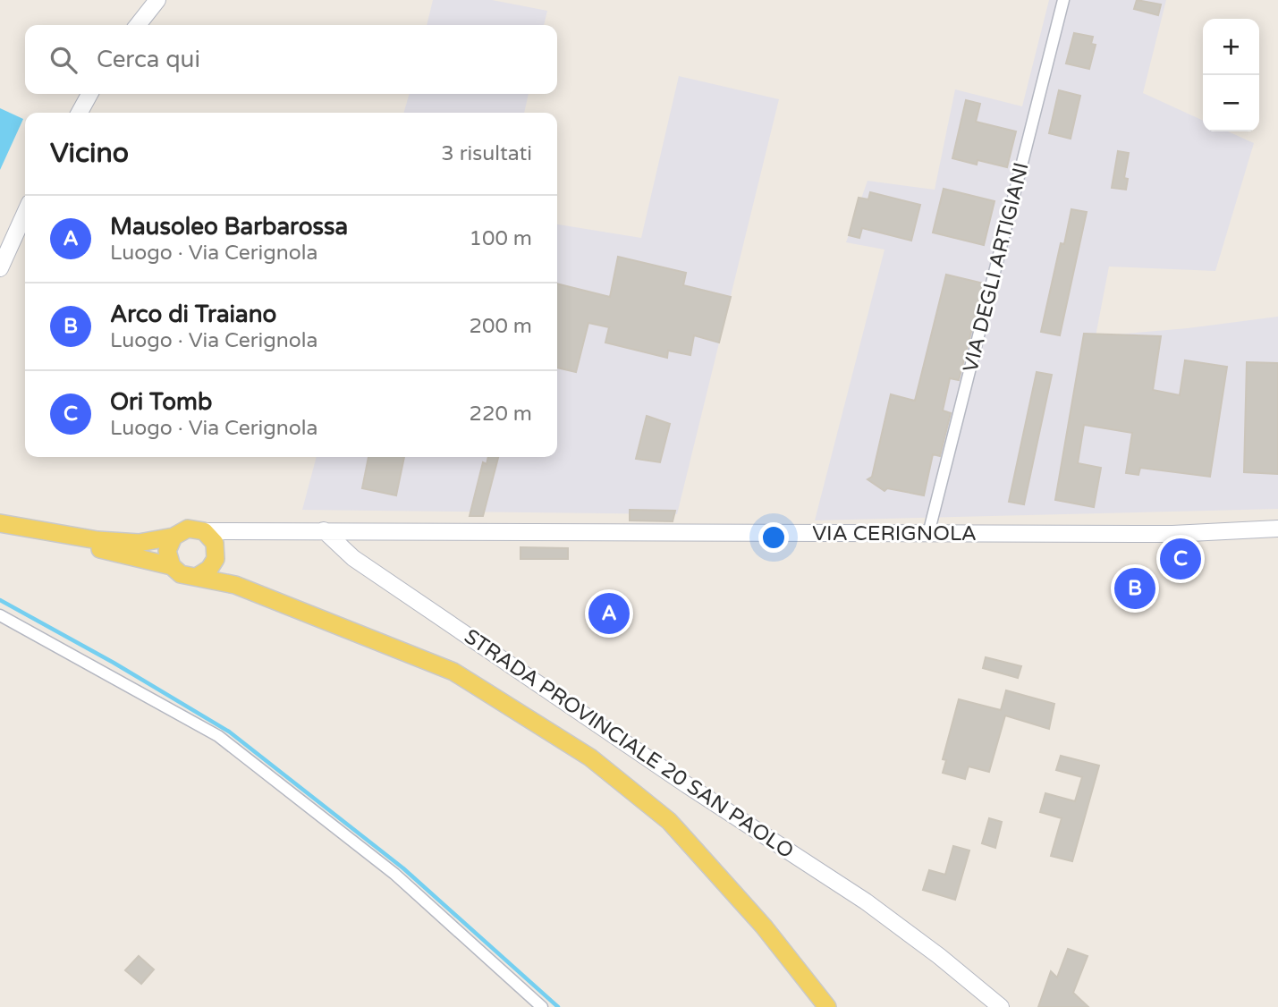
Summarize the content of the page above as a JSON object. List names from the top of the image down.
{
  "streets": {
    "street": ["VIA DEGLI ARTIGIANI", "VIA CERIGNOLA", "STRADA PROVINCIALE 20 SAN PAOLO"]
  },
  "crossings": [
    ["VIA DEGLI ARTIGIANI", "VIA CERIGNOLA"],
    ["VIA CERIGNOLA", "STRADA PROVINCIALE 20 SAN PAOLO"]
  ],
  "page": {
    "map_buttons": ["+", "−"],
    "search": "Cerca qui",
    "heading": ["Vicino", "3 risultati"],
    "list": [
      {
        "mark": "A",
        "name": "Mausoleo Barbarossa",
        "note": "Luogo · Via Cerignola",
        "value": "100 m"
      },
      {
        "mark": "B",
        "name": "Arco di Traiano",
        "note": "Luogo · Via Cerignola",
        "value": "200 m"
      },
      {
        "mark": "C",
        "name": "Ori Tomb",
        "note": "Luogo · Via Cerignola",
        "value": "220 m"
      }
    ],
    "pins": ["C", "B", "A"]
  }
}
